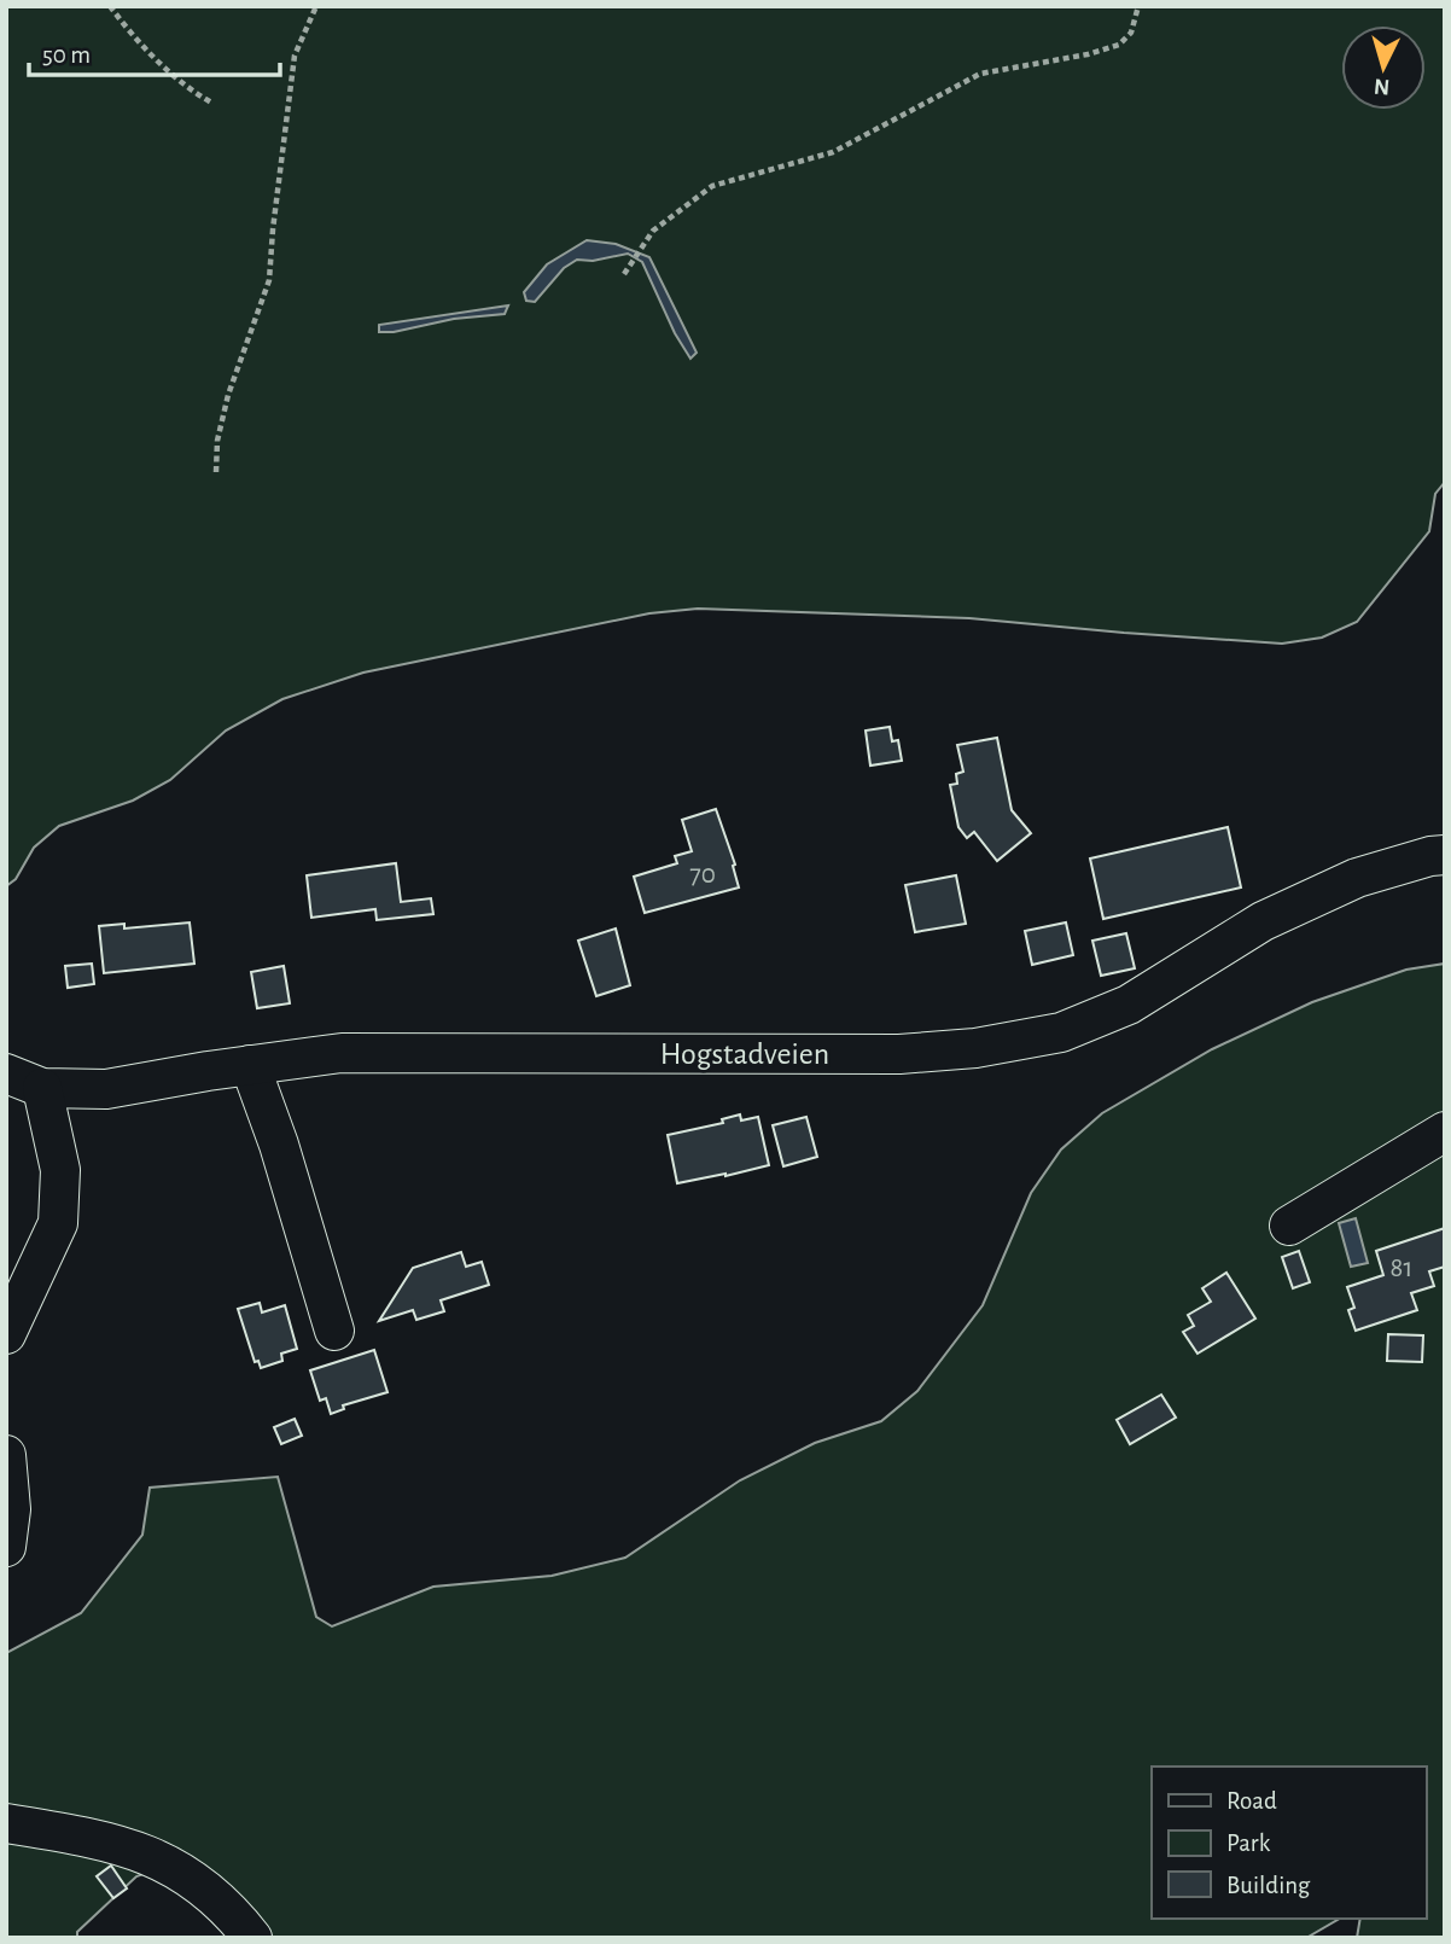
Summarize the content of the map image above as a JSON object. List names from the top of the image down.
{
  "streets": {
    "street": ["Hogstadveien"]
  },
  "house_numbers": ["70", "81"],
  "legend": ["Road", "Park", "Building"],
  "scale_bar": "50 m",
  "north": "bottom"
}
